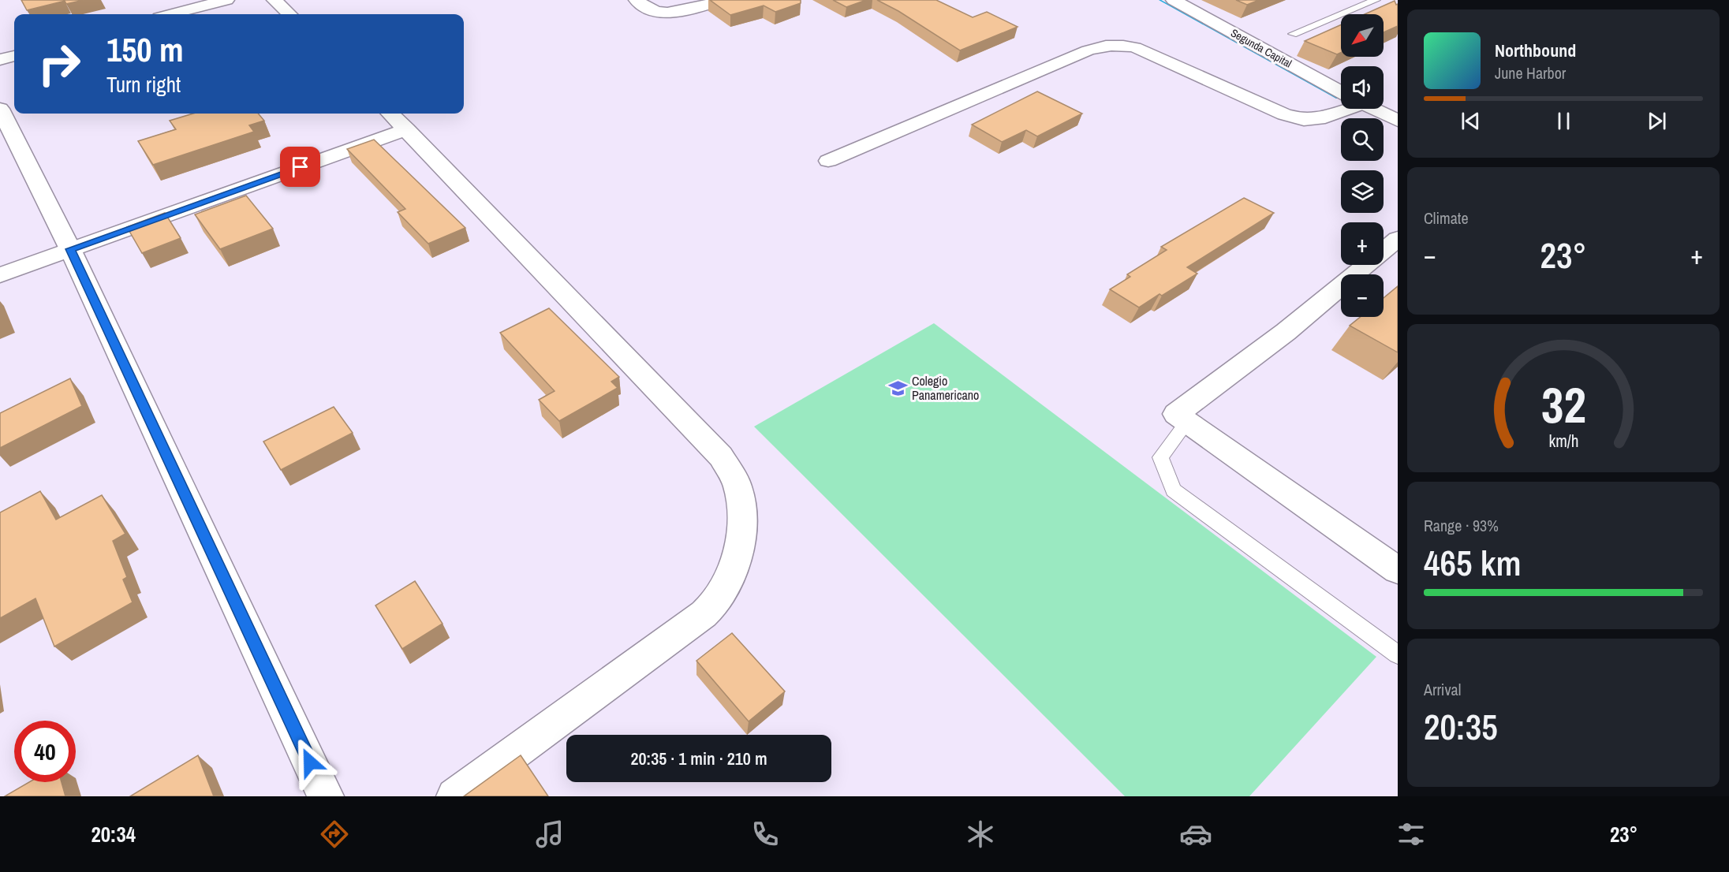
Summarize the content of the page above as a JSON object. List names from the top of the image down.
{
  "streets": {
    "street": ["Segunda Capital"]
  },
  "places": {
    "school or university": ["Colegio Panamericano"]
  },
  "north": "bottom left",
  "page": {
    "map_buttons": ["+", "−"],
    "turn": ["150 m", "Turn right"],
    "song": ["Northbound", "June Harbor"],
    "tile": [
      "Climate",
      ["Range · 93%", "465 km"],
      ["Arrival", "20:35"]
    ],
    "heat": ["−", "23°", "+"],
    "limit": "40",
    "trip": "20:35 · 1 min · 210 m",
    "tabs": ["20:34", "23°"],
    "gauge": ["32", "km/h"]
  }
}
